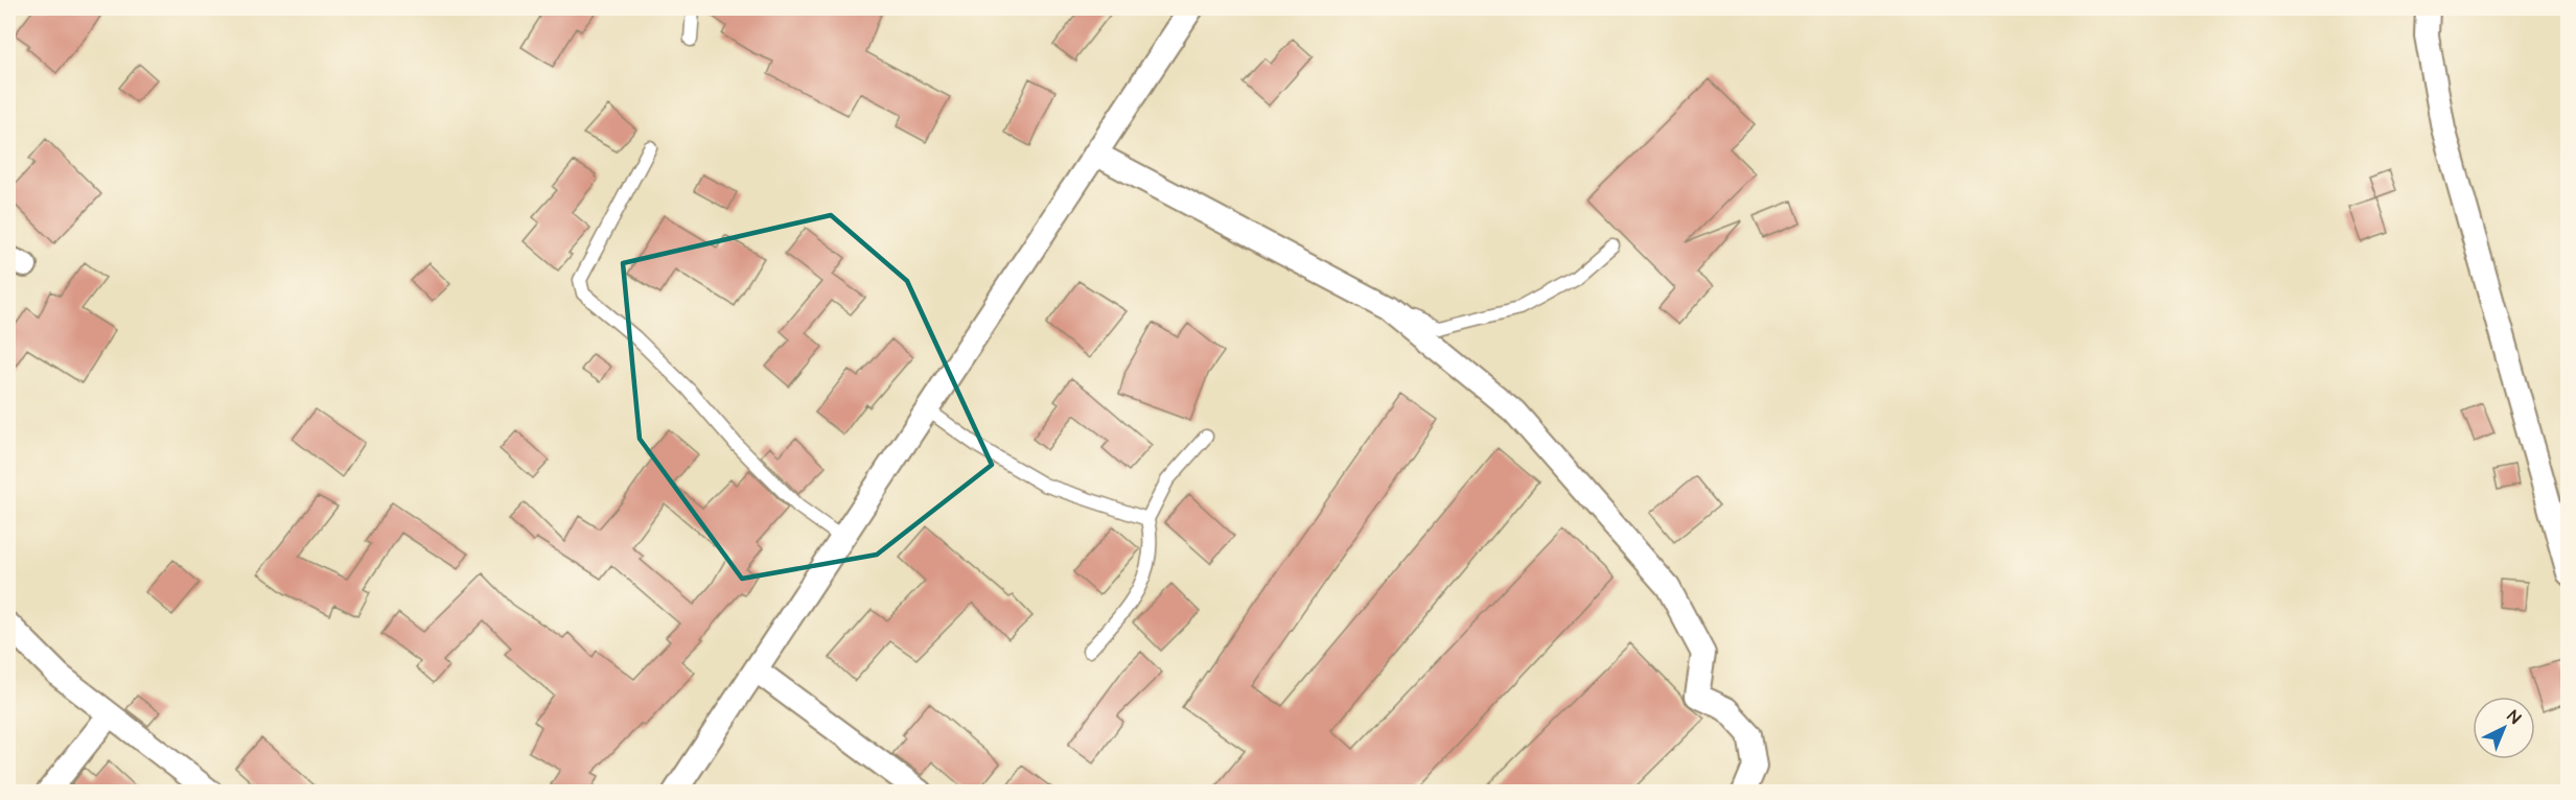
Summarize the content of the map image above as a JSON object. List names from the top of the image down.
{
  "north": "top right"
}
